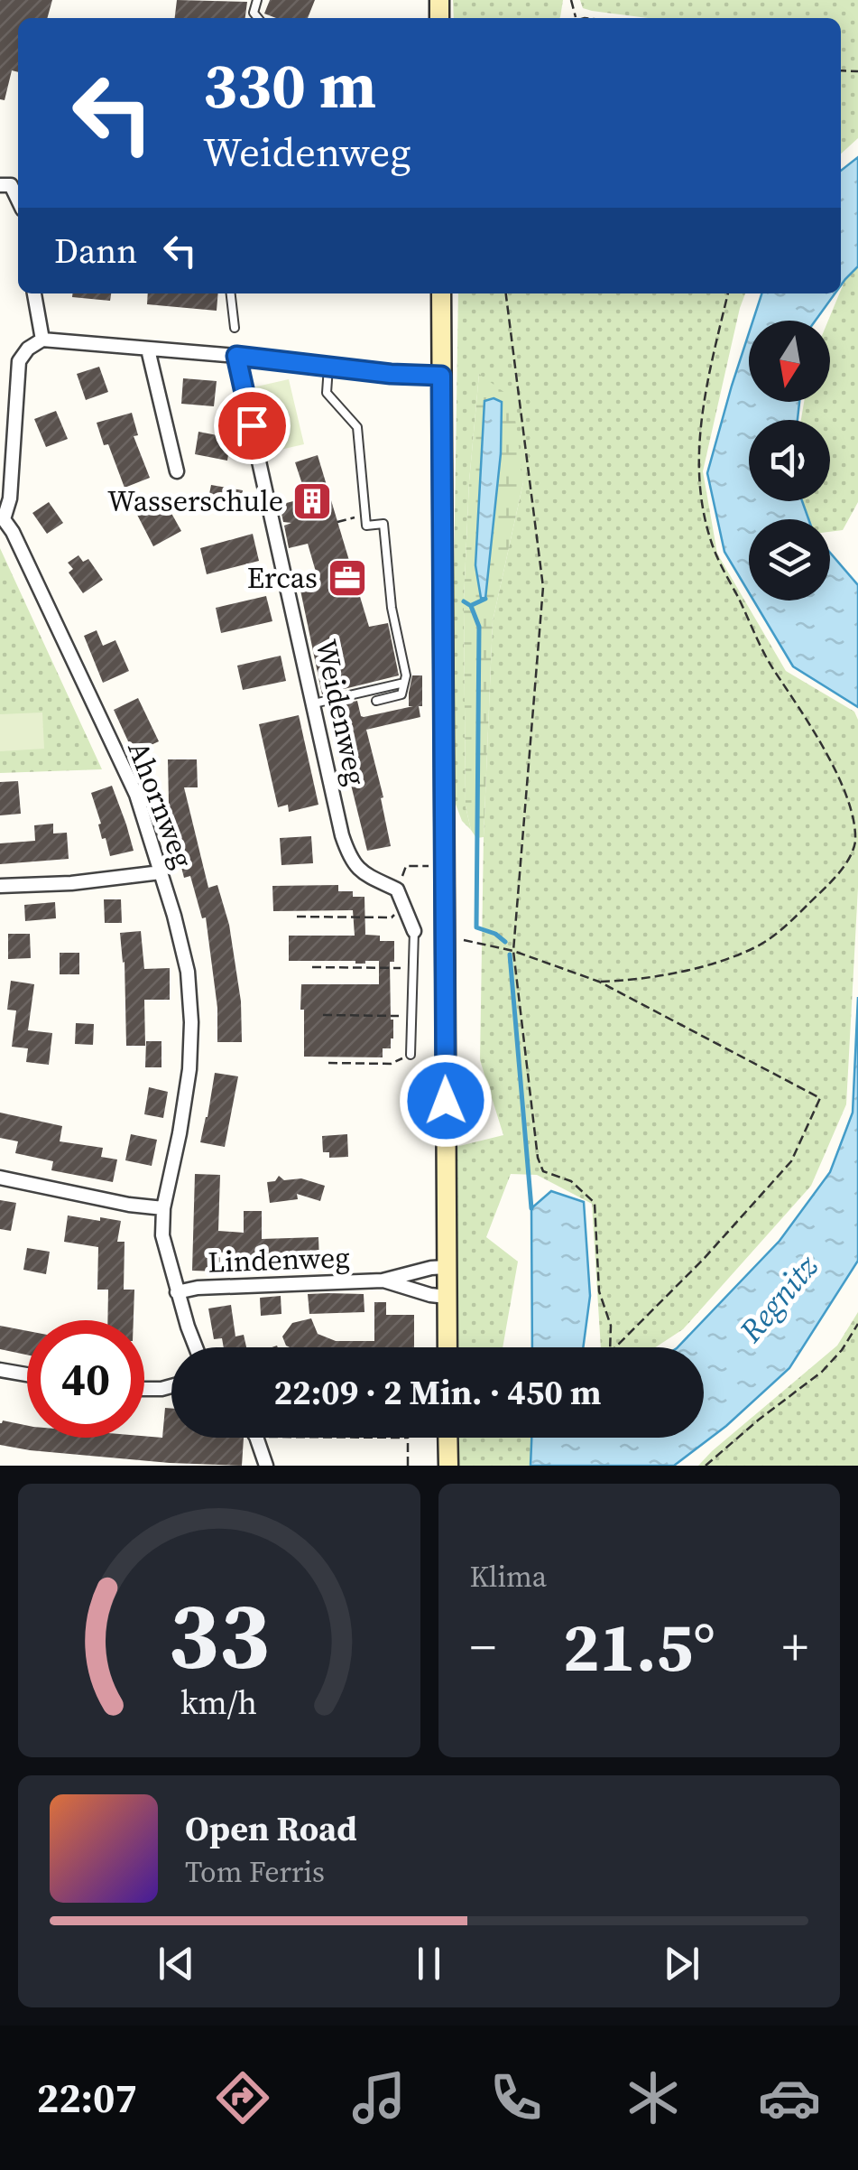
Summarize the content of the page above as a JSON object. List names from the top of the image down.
{
  "streets": {
    "street": ["Weidenweg", "Ahornweg", "Lindenweg"]
  },
  "crossings": [
    ["Ahornweg", "Lindenweg"]
  ],
  "water": ["Regnitz"],
  "places": {
    "building": ["Wasserschule"],
    "office": ["Ercas"]
  },
  "north": "bottom",
  "page": {
    "turn": ["330 m", "Weidenweg"],
    "then": "Dann",
    "limit": "40",
    "trip": "22:09 · 2 Min. · 450 m",
    "tile": "Klima",
    "heat": ["−", "21.5°", "+"],
    "song": ["Open Road", "Tom Ferris"],
    "tabs": "22:07",
    "gauge": ["33", "km/h"]
  }
}
